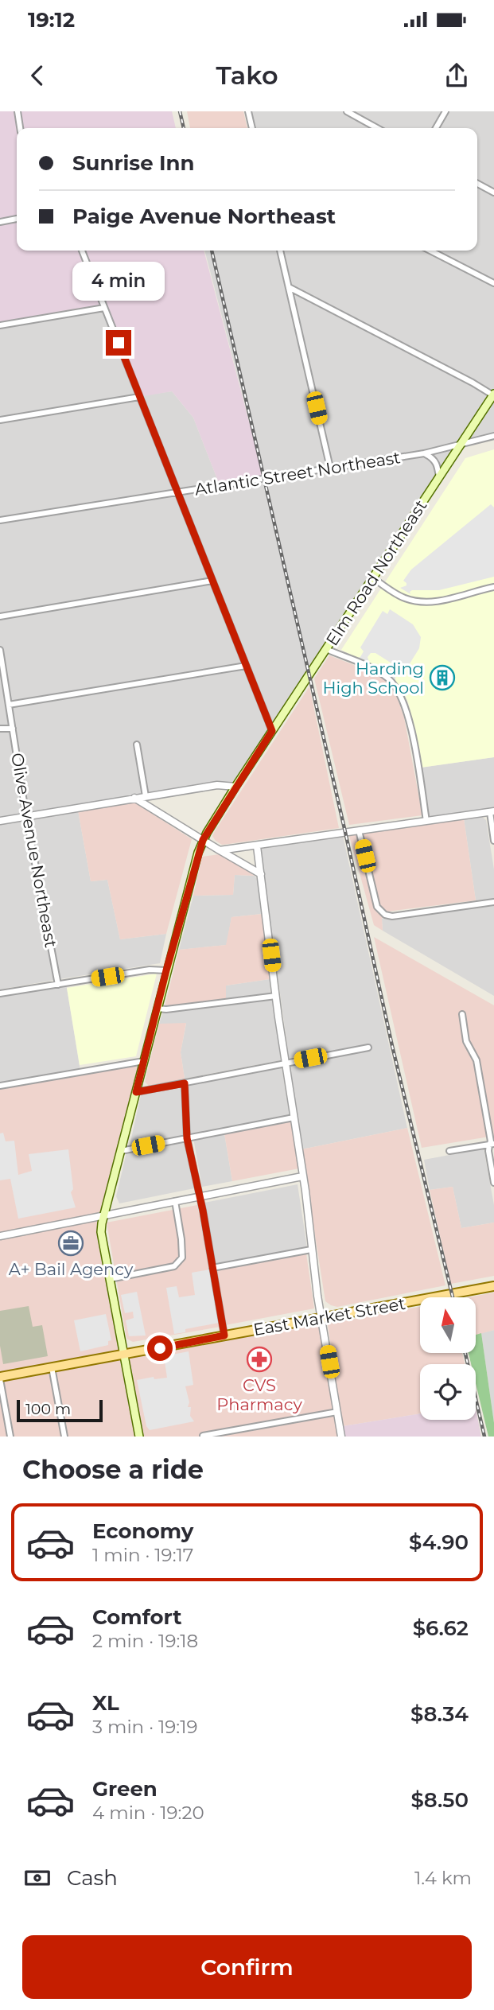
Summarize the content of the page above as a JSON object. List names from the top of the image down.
{
  "streets": {
    "main road": ["Elm Road Northeast", "East Market Street"],
    "street": ["Atlantic Street Northeast", "Olive Avenue Northeast"]
  },
  "crossings": [
    ["Atlantic Street Northeast", "Elm Road Northeast"],
    ["Elm Road Northeast", "East Market Street"]
  ],
  "places": {
    "building": ["Harding High School"],
    "office": ["A+ Bail Agency"],
    "pharmacy": ["CVS Pharmacy"]
  },
  "scale_bar": "100 m",
  "north": "top",
  "page": {
    "status": "19:12",
    "header": "Tako",
    "banner": ["Sunrise Inn", "Paige Avenue Northeast"],
    "bubble": "4 min",
    "scale": "100 m",
    "heading": "Choose a ride",
    "list": [
      {
        "name": "Economy",
        "note": "1 min · 19:17",
        "value": "$4.90"
      },
      {
        "name": "Comfort",
        "note": "2 min · 19:18",
        "value": "$6.62"
      },
      {
        "name": "XL",
        "note": "3 min · 19:19",
        "value": "$8.34"
      },
      {
        "name": "Green",
        "note": "4 min · 19:20",
        "value": "$8.50"
      }
    ],
    "pay": ["Cash", "1.4 km"],
    "buttons": "Confirm"
  }
}
